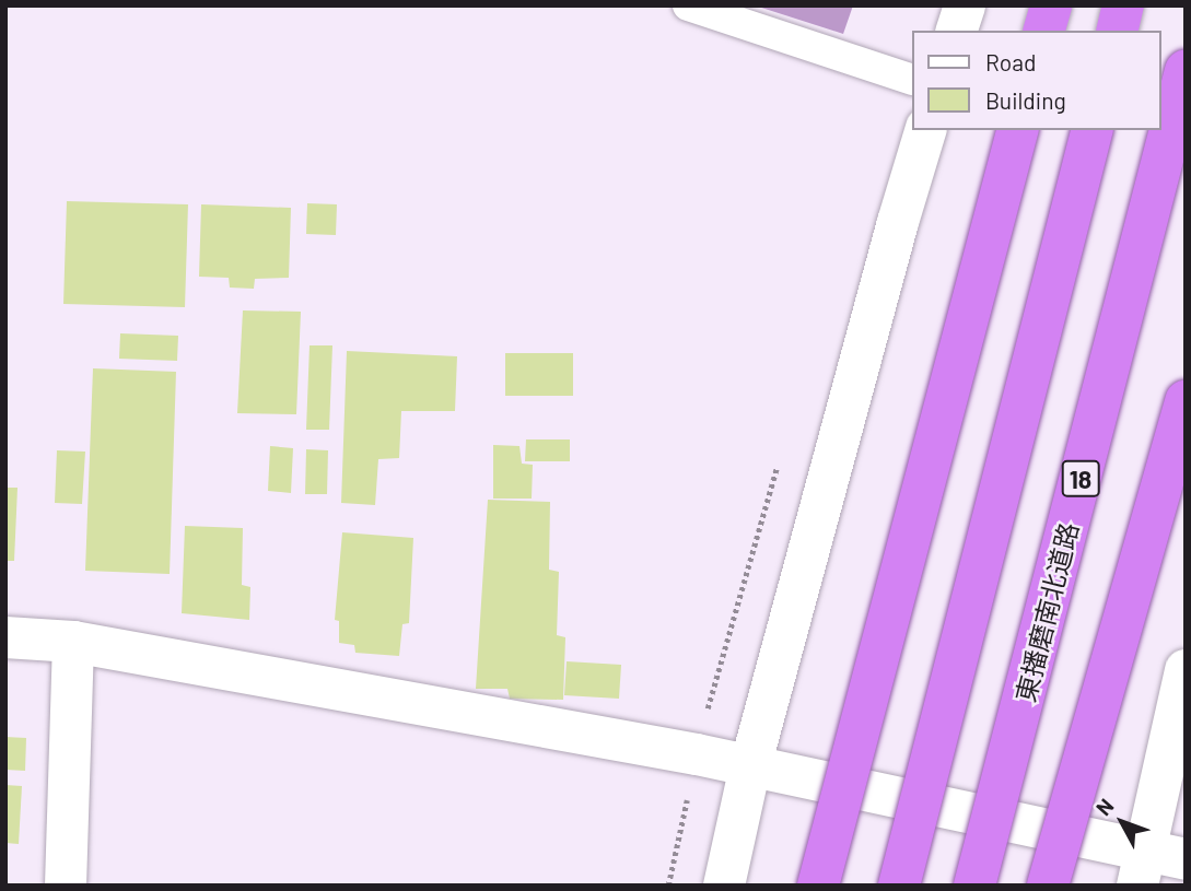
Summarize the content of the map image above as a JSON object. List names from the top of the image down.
{
  "streets": {
    "highway": ["18", "東播磨南北道路"]
  },
  "legend": ["Road", "Building"],
  "north": "top left"
}
